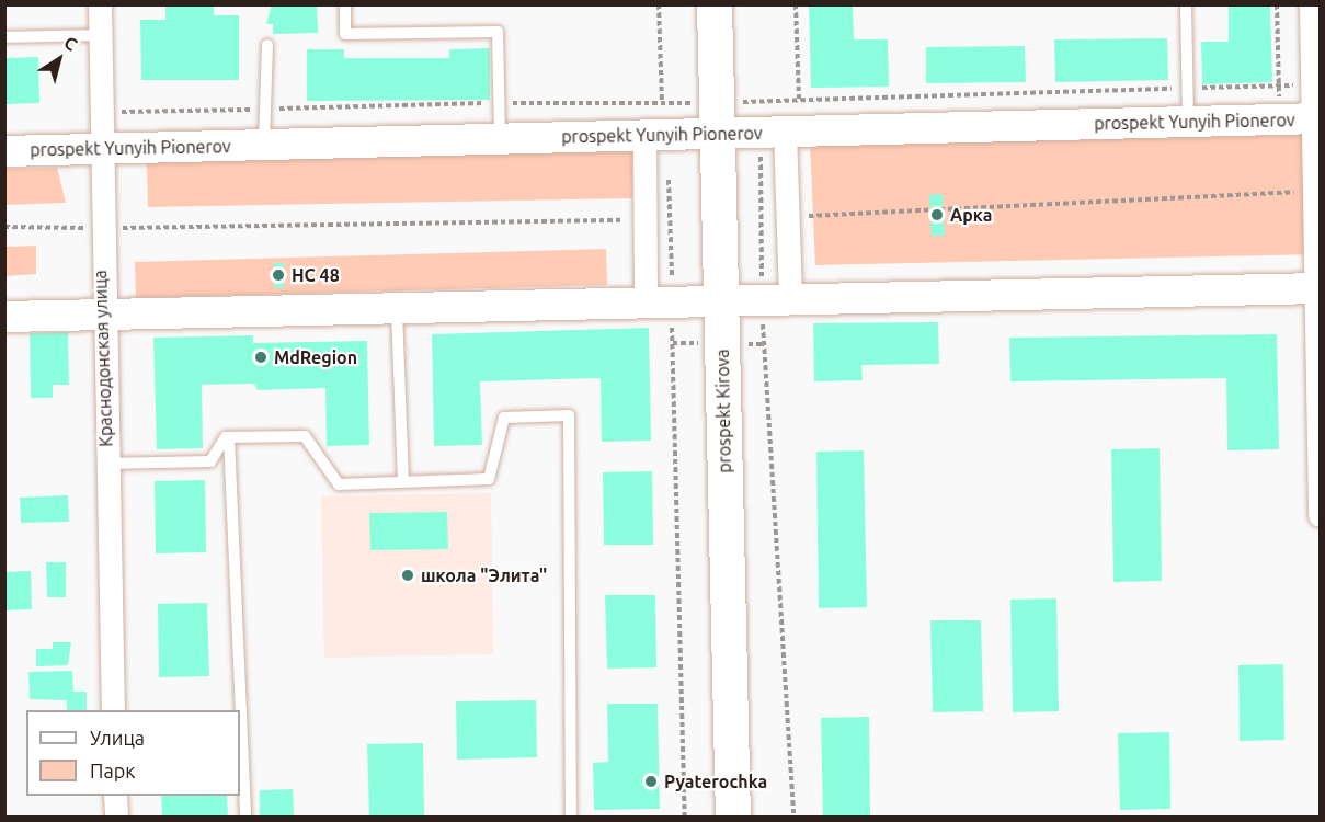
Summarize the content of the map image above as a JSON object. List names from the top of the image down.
{
  "streets": {
    "main road": ["prospekt Kirova"],
    "street": ["prospekt Yunyih Pionerov", "Краснодонская улица"]
  },
  "crossings": [
    ["prospekt Yunyih Pionerov", "Краснодонская улица"],
    ["prospekt Yunyih Pionerov", "prospekt Kirova"]
  ],
  "places": [
    "Арка",
    "НС 48",
    "MdRegion",
    "школа \"Элита\"",
    "Pyaterochka"
  ],
  "legend": ["Улица", "Парк"],
  "north": "top right"
}
